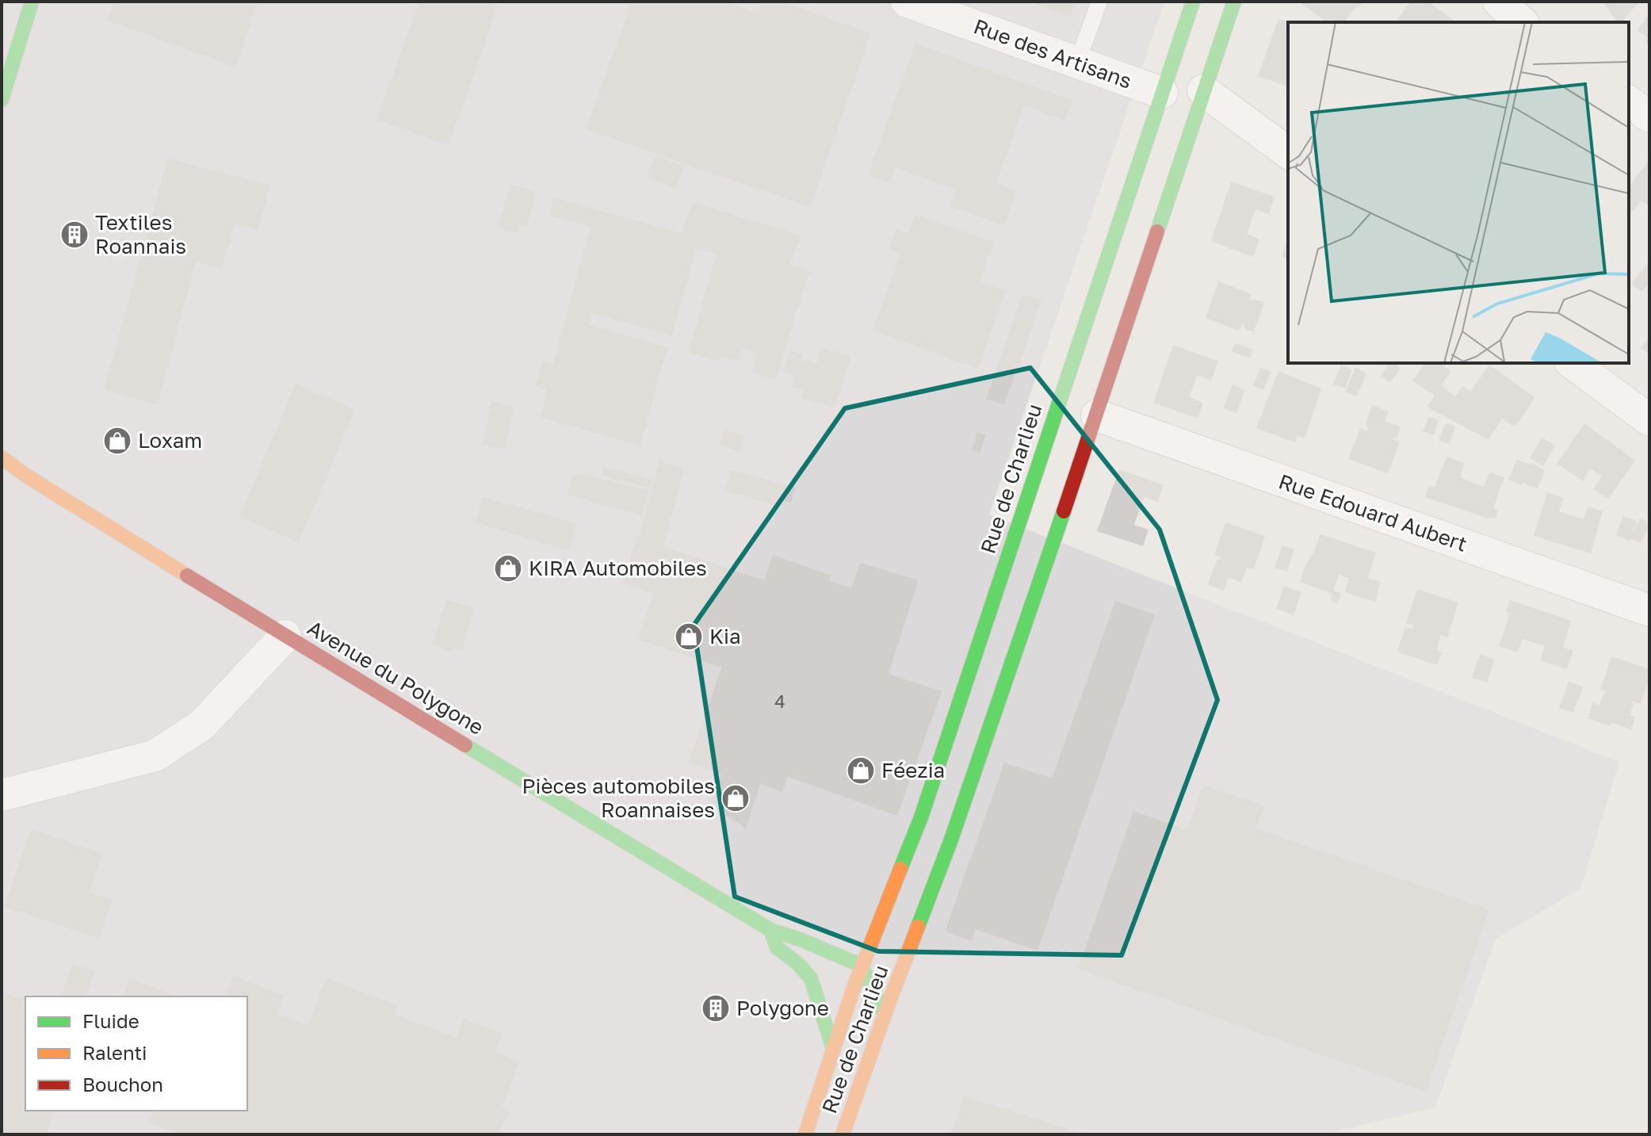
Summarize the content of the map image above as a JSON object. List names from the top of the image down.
{
  "streets": {
    "main road": ["Rue de Charlieu", "Avenue du Polygone"],
    "street": ["Rue des Artisans", "Rue Edouard Aubert"]
  },
  "crossings": [
    ["Rue des Artisans", "Rue de Charlieu"],
    ["Rue de Charlieu", "Rue Edouard Aubert"],
    ["Rue de Charlieu", "Avenue du Polygone"]
  ],
  "places": {
    "building": ["Textiles Roannais", "Polygone"],
    "shop": [
      "Loxam",
      "KIRA Automobiles",
      "Kia",
      "Féezia",
      "Pièces automobiles Roannaises"
    ]
  },
  "house_numbers": ["4"],
  "legend": ["Fluide", "Ralenti", "Bouchon"]
}
